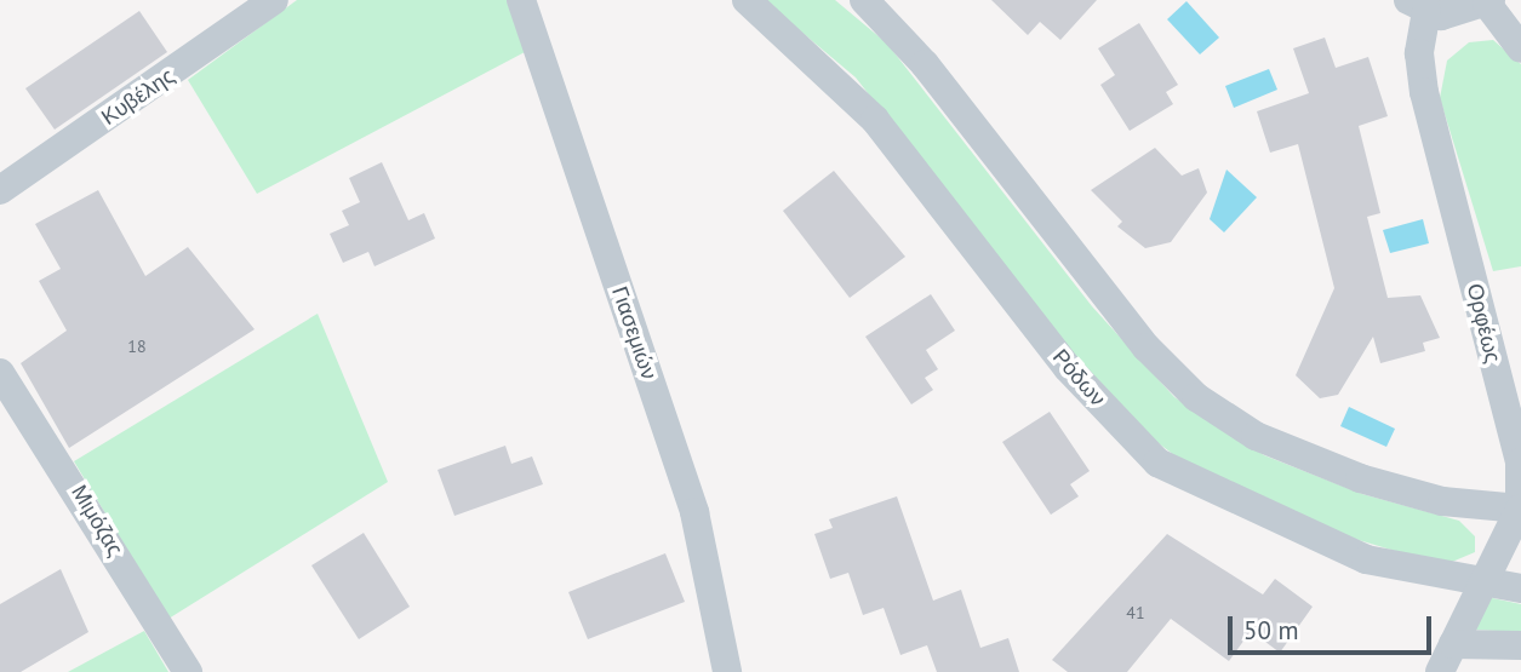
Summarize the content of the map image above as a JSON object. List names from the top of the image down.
{
  "streets": {
    "street": [
      "Κυβέλης",
      "Ορφέως",
      "Γιασεμιών",
      "Ρόδων",
      "Μιμόζας"
    ]
  },
  "crossings": [
    ["Ορφέως", "Ρόδων"]
  ],
  "house_numbers": ["18", "41"],
  "scale_bar": "50 m"
}
